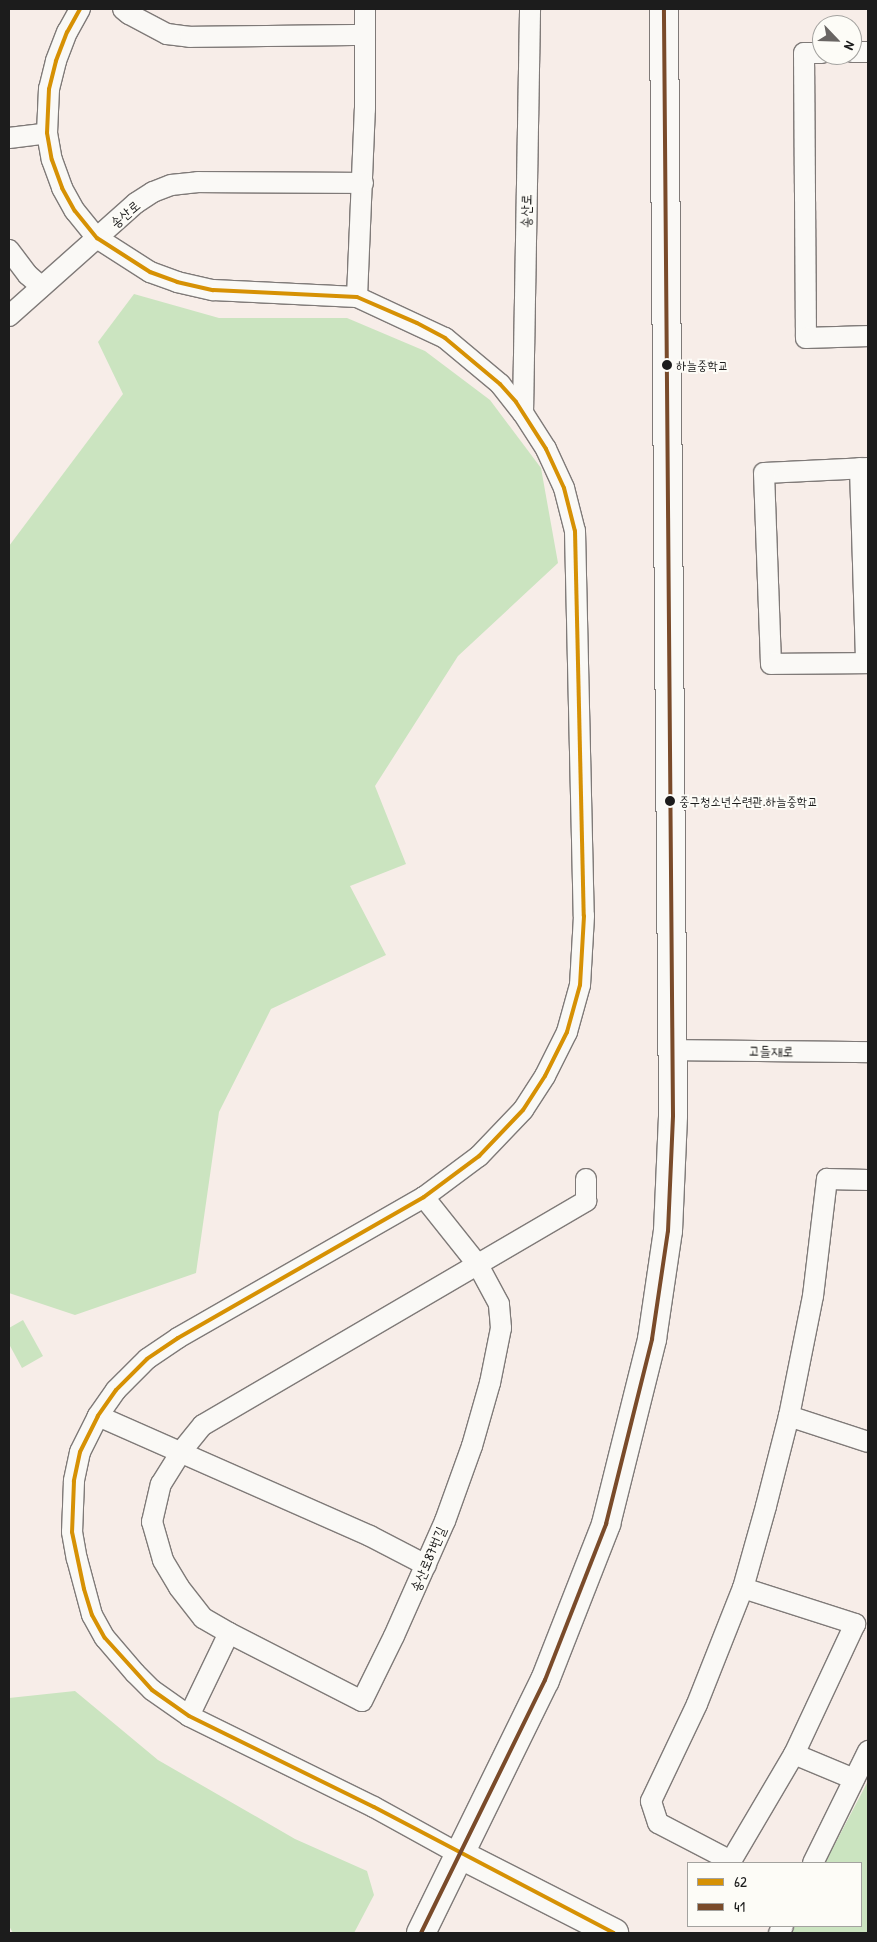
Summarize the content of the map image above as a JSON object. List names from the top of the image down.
{
  "streets": {
    "street": ["송산로", "고들재로", "송산로87번길"]
  },
  "crossings": [
    ["송산로", "송산로87번길"]
  ],
  "places": ["하늘중학교", "중구청소년수련관.하늘중학교"],
  "lines": ["transit line 62", "transit line 41"],
  "legend": ["62", "41"],
  "north": "bottom right"
}
